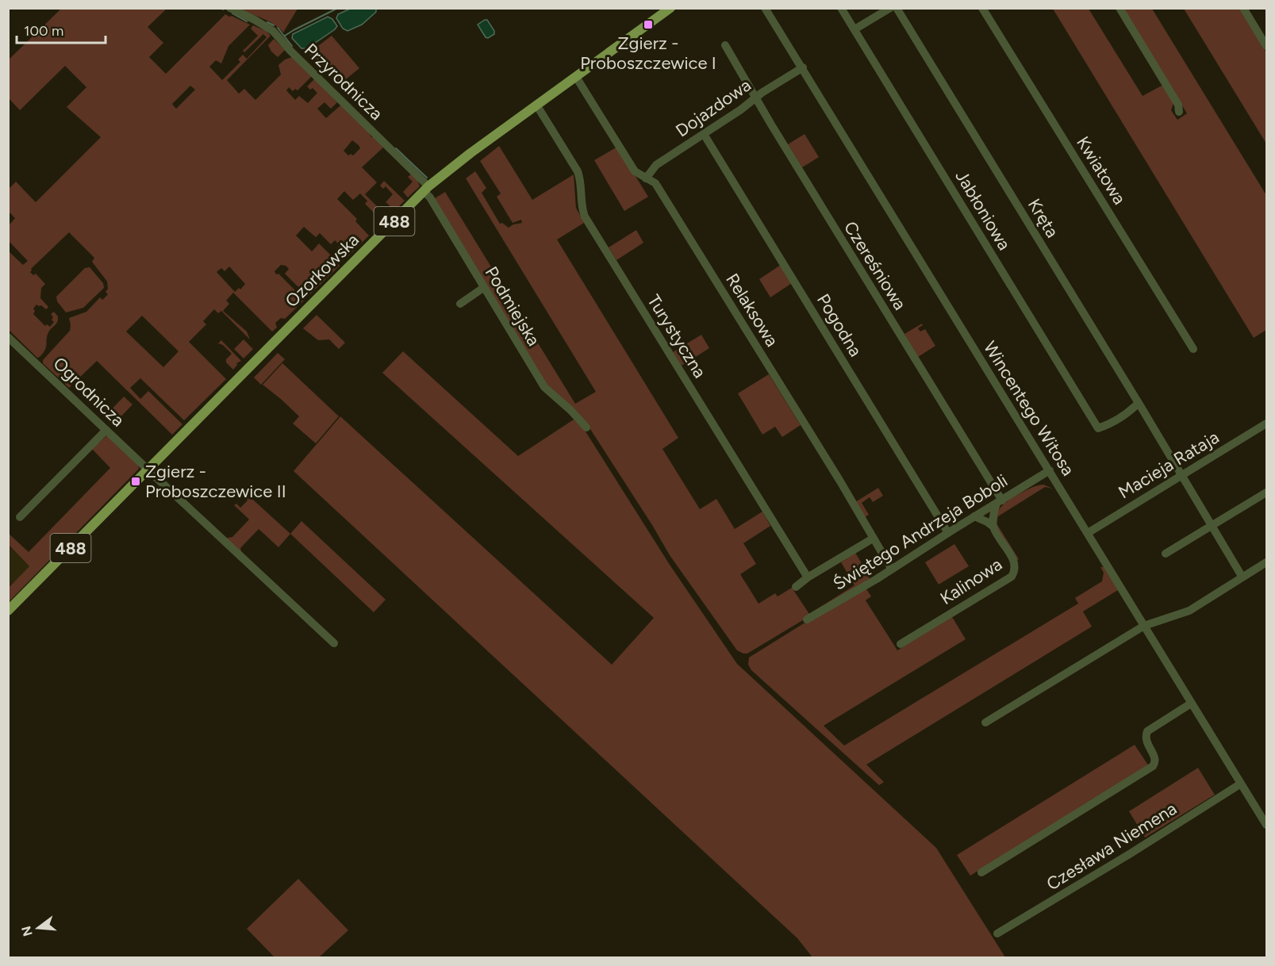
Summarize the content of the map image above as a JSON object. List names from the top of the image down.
{
  "streets": {
    "main road": ["488", "Ozorkowska"],
    "street": [
      "Przyrodnicza",
      "Dojazdowa",
      "Kwiatowa",
      "Jabłoniowa",
      "Kręta",
      "Czereśniowa",
      "Podmiejska",
      "Relaksowa",
      "Pogodna",
      "Turystyczna",
      "Ogrodnicza",
      "Wincentego Witosa",
      "Macieja Rataja",
      "Świętego Andrzeja Boboli",
      "Kalinowa",
      "Czesława Niemena"
    ]
  },
  "crossings": [
    ["Przyrodnicza", "Ozorkowska"],
    ["Przyrodnicza", "Podmiejska"],
    ["Dojazdowa", "Czereśniowa"],
    ["Dojazdowa", "Relaksowa"],
    ["Dojazdowa", "Pogodna"],
    ["Dojazdowa", "Wincentego Witosa"],
    ["Jabłoniowa", "Kręta"],
    ["Kręta", "Macieja Rataja"],
    ["488", "Ozorkowska"],
    ["488", "Ogrodnicza"],
    ["Czereśniowa", "Świętego Andrzeja Boboli"],
    ["Czereśniowa", "Kalinowa"],
    ["Ozorkowska", "Podmiejska"],
    ["Ozorkowska", "Relaksowa"],
    ["Ozorkowska", "Turystyczna"],
    ["Ozorkowska", "Ogrodnicza"],
    ["Relaksowa", "Świętego Andrzeja Boboli"],
    ["Pogodna", "Świętego Andrzeja Boboli"],
    ["Wincentego Witosa", "Macieja Rataja"],
    ["Wincentego Witosa", "Świętego Andrzeja Boboli"],
    ["Wincentego Witosa", "Czesława Niemena"],
    ["Świętego Andrzeja Boboli", "Kalinowa"]
  ],
  "places": {
    "transit": ["Zgierz - Proboszczewice I", "Zgierz - Proboszczewice II"]
  },
  "scale_bar": "100 m",
  "north": "left"
}
